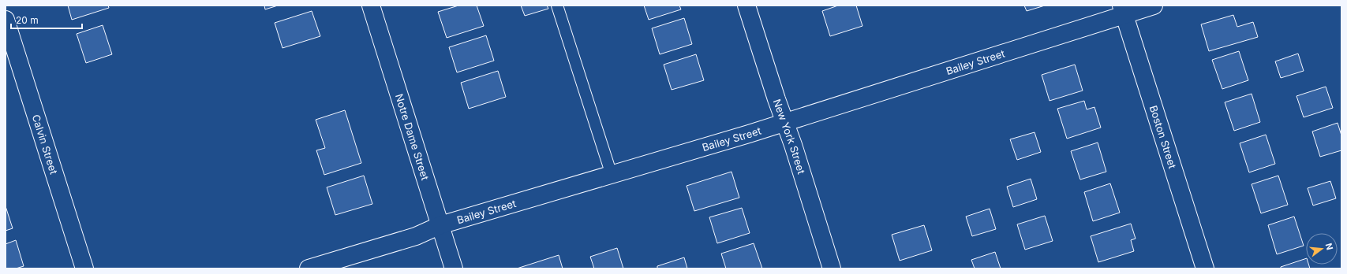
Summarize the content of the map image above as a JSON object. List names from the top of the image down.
{
  "streets": {
    "street": [
      "Bailey Street",
      "Notre Dame Street",
      "New York Street",
      "Boston Street",
      "Calvin Street"
    ]
  },
  "crossings": [
    ["Bailey Street", "Notre Dame Street"],
    ["Bailey Street", "New York Street"],
    ["Bailey Street", "Boston Street"]
  ],
  "scale_bar": "20 m",
  "north": "right"
}
